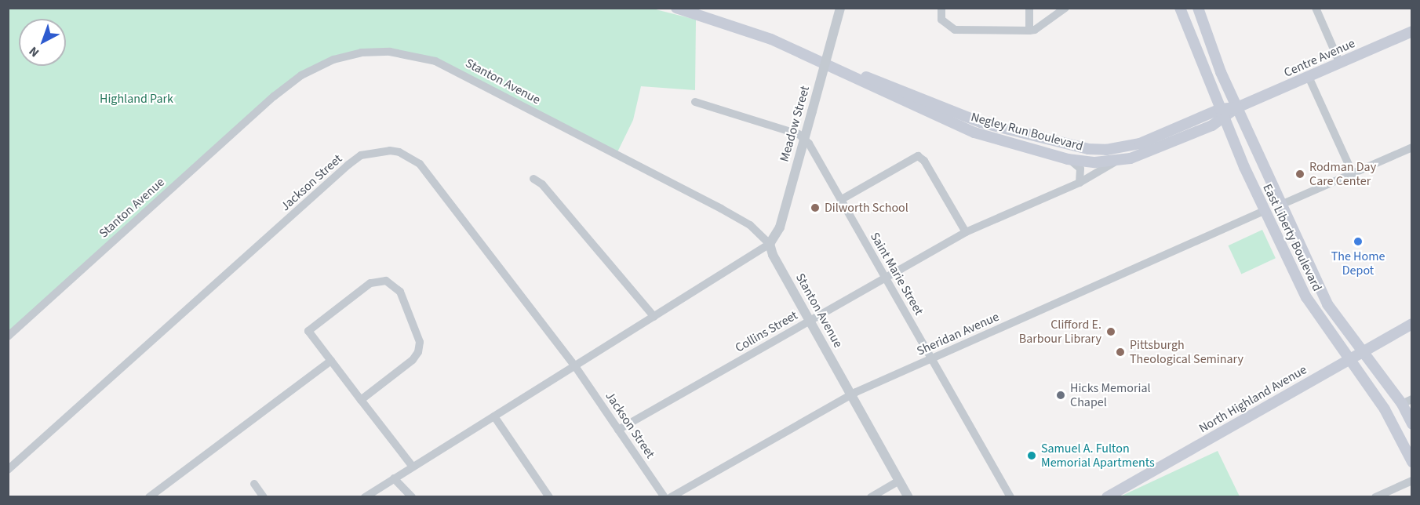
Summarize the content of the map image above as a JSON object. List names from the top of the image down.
{
  "streets": {
    "main road": [
      "Centre Avenue",
      "Negley Run Boulevard",
      "East Liberty Boulevard",
      "North Highland Avenue"
    ],
    "street": [
      "Stanton Avenue",
      "Meadow Street",
      "Jackson Street",
      "Saint Marie Street",
      "Collins Street",
      "Sheridan Avenue"
    ]
  },
  "crossings": [
    ["Centre Avenue", "Negley Run Boulevard"],
    ["Centre Avenue", "East Liberty Boulevard"],
    ["Stanton Avenue", "Meadow Street"],
    ["Stanton Avenue", "Collins Street"],
    ["Stanton Avenue", "Sheridan Avenue"],
    ["Meadow Street", "Saint Marie Street"],
    ["Negley Run Boulevard", "East Liberty Boulevard"],
    ["Negley Run Boulevard", "Collins Street"],
    ["Jackson Street", "Collins Street"],
    ["East Liberty Boulevard", "Sheridan Avenue"],
    ["East Liberty Boulevard", "North Highland Avenue"],
    ["Saint Marie Street", "Collins Street"],
    ["Saint Marie Street", "Sheridan Avenue"]
  ],
  "parks": ["Highland Park"],
  "places": [
    "Rodman Day Care Center",
    "Dilworth School",
    "The Home Depot",
    "Clifford E. Barbour Library",
    "Pittsburgh Theological Seminary",
    "Hicks Memorial Chapel",
    "Samuel A. Fulton Memorial Apartments"
  ],
  "north": "bottom left"
}
